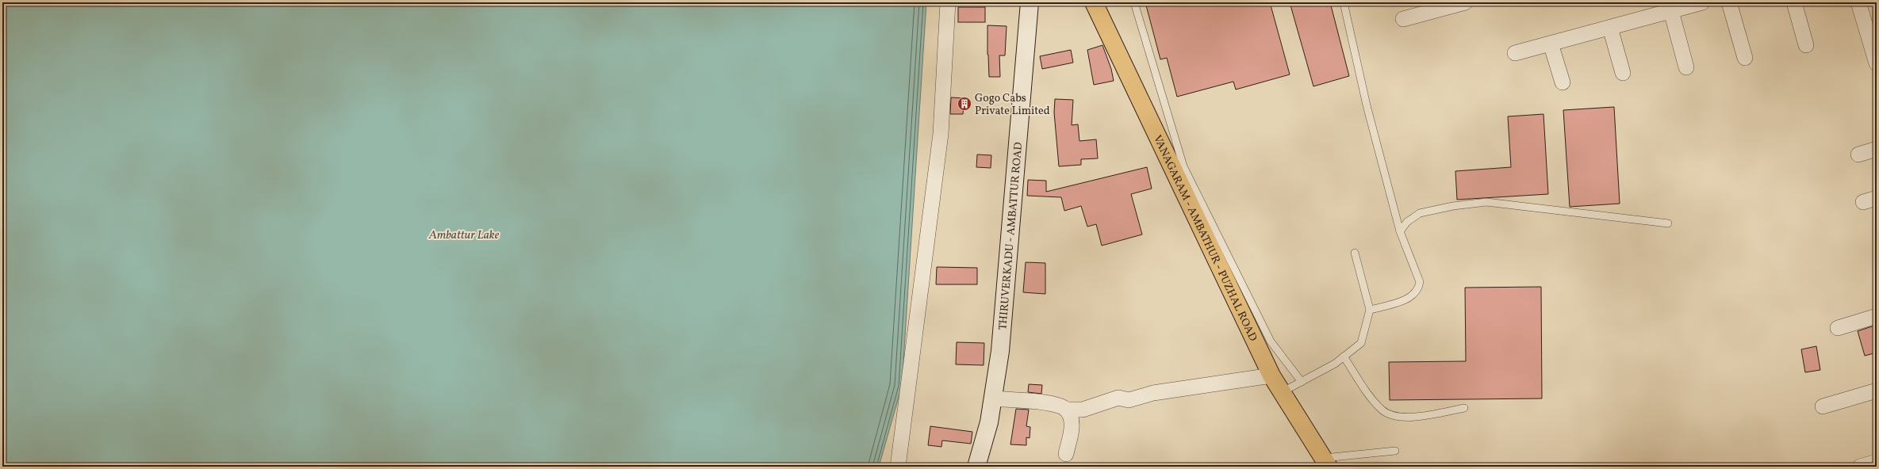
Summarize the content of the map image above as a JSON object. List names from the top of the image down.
{
  "streets": {
    "main road": ["THIRUVERKADU - AMBATTUR ROAD", "VANAGARAM - AMBATHUR - PUZHAL ROAD"]
  },
  "water": ["Ambattur Lake"],
  "places": {
    "building": ["Gogo Cabs Private Limited"]
  }
}
